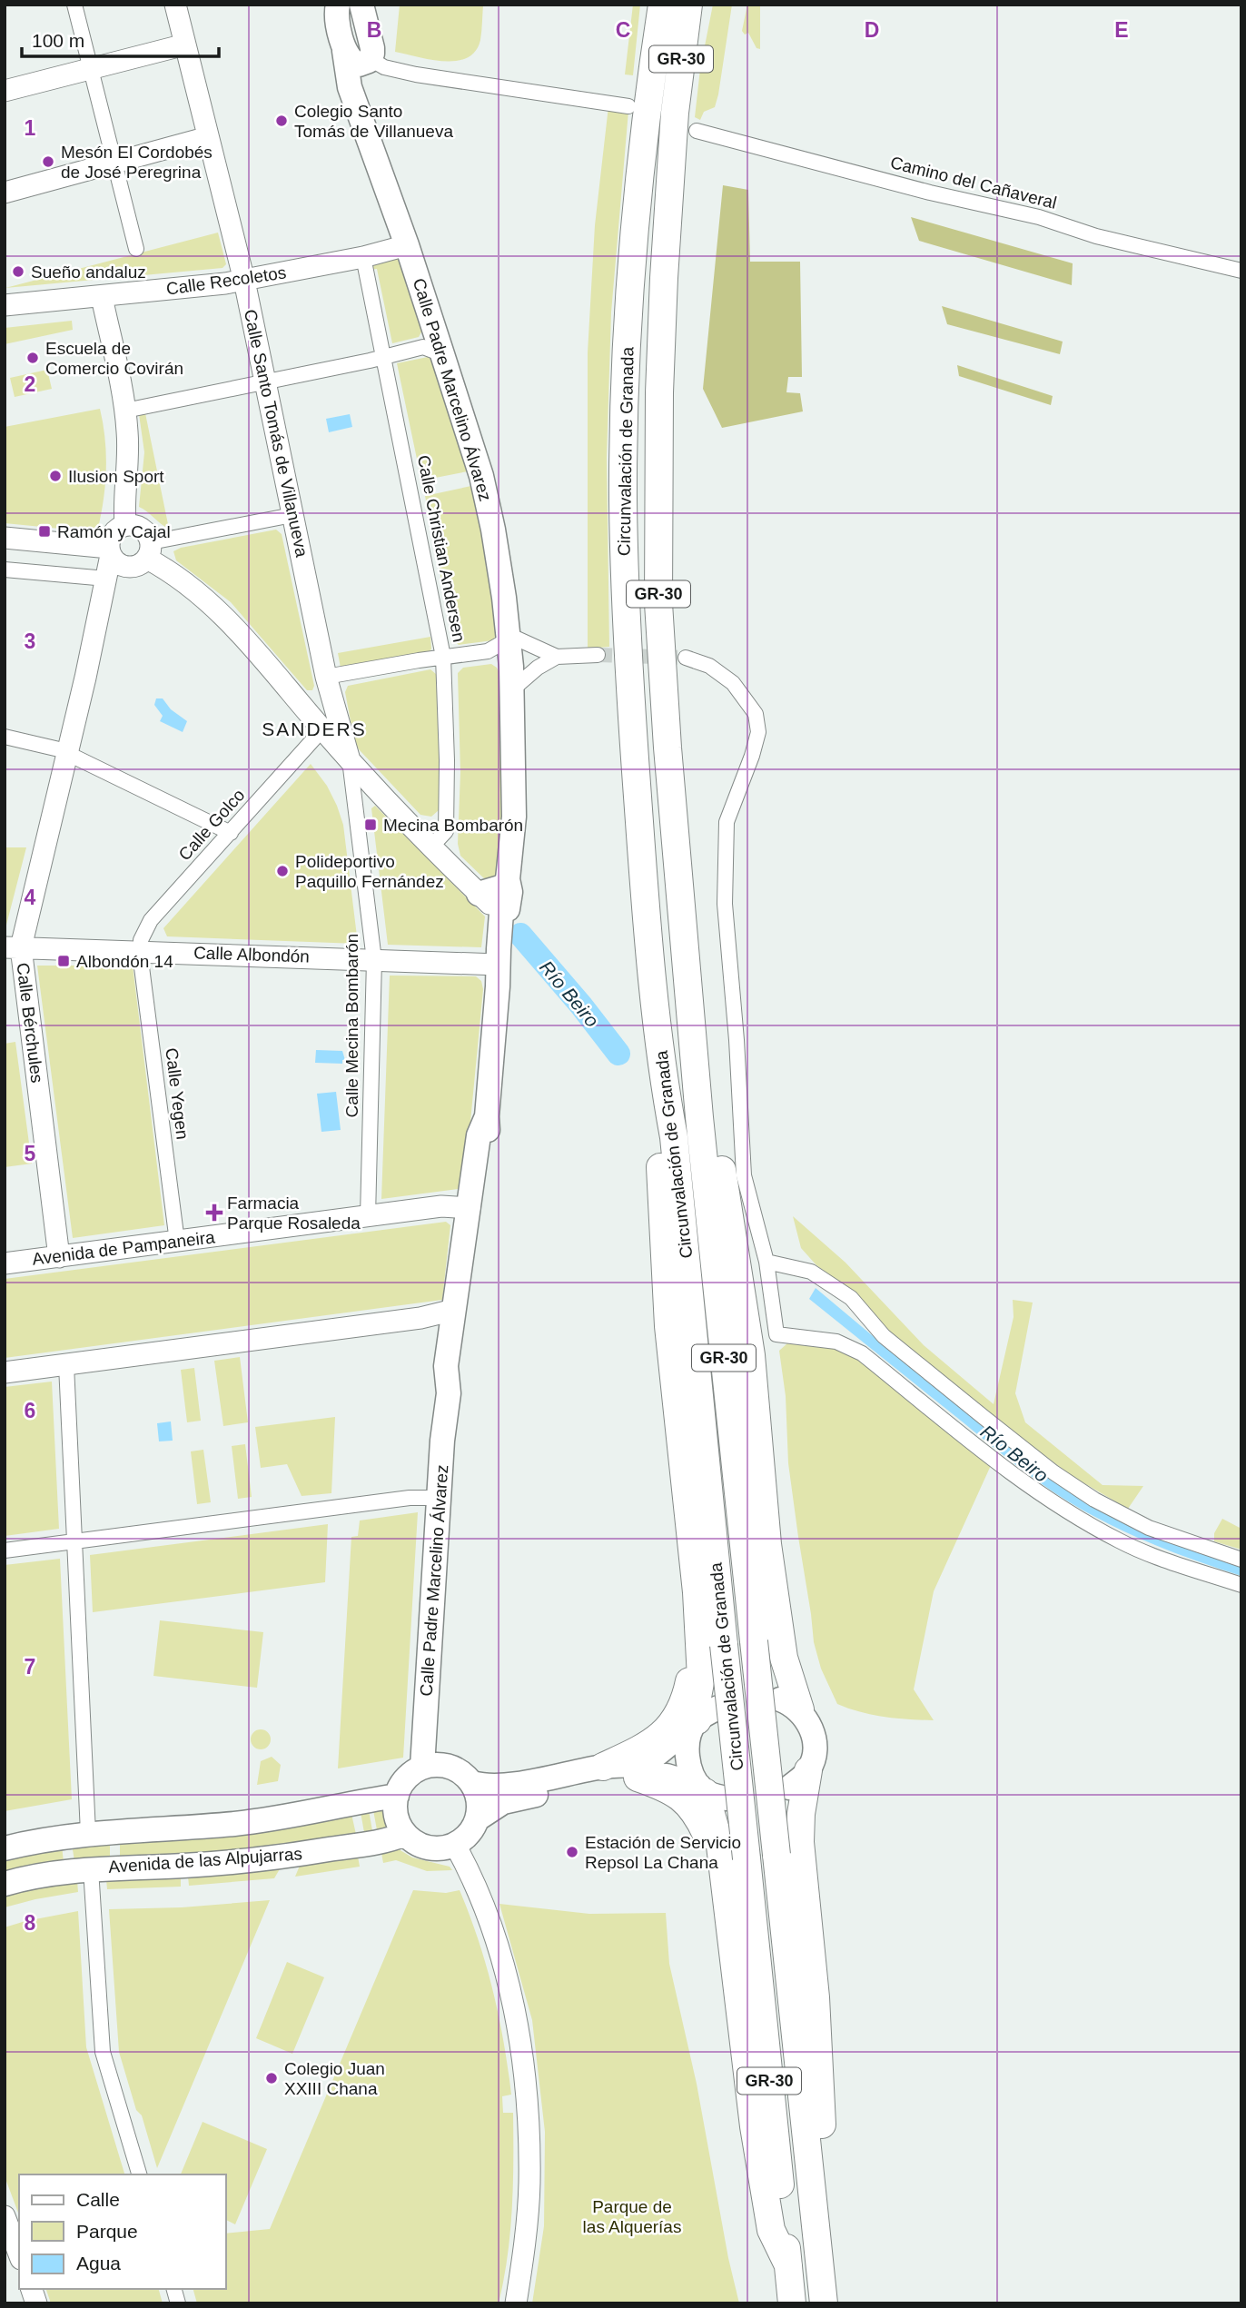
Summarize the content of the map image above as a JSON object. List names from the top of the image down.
{
  "streets": {
    "highway": ["GR-30", "Circunvalación de Granada"],
    "main road": ["Calle Padre Marcelino Álvarez", "Avenida de las Alpujarras"],
    "street": [
      "Camino del Cañaveral",
      "Calle Recoletos",
      "Calle Santo Tomás de Villanueva",
      "Calle Christian Andersen",
      "Calle Golco",
      "Calle Albondón",
      "Calle Bérchules",
      "Calle Mecina Bombarón",
      "Calle Yegen",
      "Avenida de Pampaneira"
    ]
  },
  "crossings": [
    ["Calle Recoletos", "Calle Padre Marcelino Álvarez"],
    ["Calle Recoletos", "Calle Santo Tomás de Villanueva"],
    ["Calle Recoletos", "Calle Christian Andersen"],
    ["Calle Padre Marcelino Álvarez", "Calle Albondón"],
    ["Calle Padre Marcelino Álvarez", "Avenida de Pampaneira"],
    ["Calle Padre Marcelino Álvarez", "Avenida de las Alpujarras"],
    ["Calle Santo Tomás de Villanueva", "Calle Golco"],
    ["Calle Golco", "Calle Albondón"],
    ["Calle Golco", "Calle Yegen"],
    ["Calle Albondón", "Calle Bérchules"],
    ["Calle Albondón", "Calle Mecina Bombarón"],
    ["Calle Albondón", "Calle Yegen"],
    ["Calle Bérchules", "Avenida de Pampaneira"],
    ["Calle Mecina Bombarón", "Avenida de Pampaneira"],
    ["Calle Yegen", "Avenida de Pampaneira"]
  ],
  "districts": ["SANDERS"],
  "water": ["Río Beiro"],
  "parks": ["Parque de las Alquerías"],
  "places": {
    "other": [
      "Colegio Santo Tomás de Villanueva",
      "Mesón El Cordobés de José Peregrina",
      "Sueño andaluz",
      "Escuela de Comercio Covirán",
      "Ilusion Sport",
      "Polideportivo Paquillo Fernández",
      "Estación de Servicio Repsol La Chana",
      "Colegio Juan XXIII Chana"
    ],
    "transit": ["Ramón y Cajal", "Mecina Bombarón", "Albondón 14"],
    "health": ["Farmacia Parque Rosaleda"]
  },
  "legend": ["Calle", "Parque", "Agua"],
  "scale_bar": "100 m",
  "grid": {
    "columns": [
      "B",
      "C",
      "D",
      "E"
    ],
    "rows": [
      "1",
      "2",
      "3",
      "4",
      "5",
      "6",
      "7",
      "8"
    ]
  }
}
